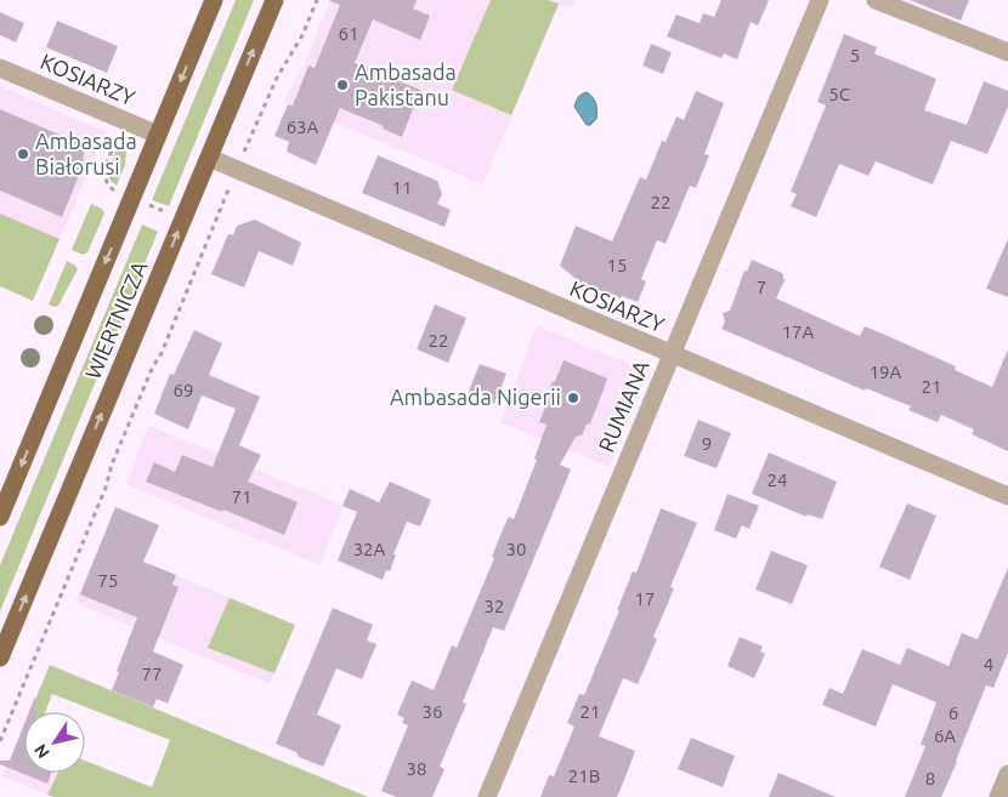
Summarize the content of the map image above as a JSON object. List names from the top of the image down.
{
  "streets": {
    "main road": ["WIERTNICZA"],
    "street": ["KOSIARZY", "RUMIANA"]
  },
  "crossings": [
    ["KOSIARZY", "WIERTNICZA"],
    ["KOSIARZY", "RUMIANA"]
  ],
  "places": ["Ambasada Pakistanu", "Ambasada Białorusi", "Ambasada Nigerii"],
  "house_numbers": [
    "61",
    "5",
    "5C",
    "63A",
    "11",
    "22",
    "15",
    "7",
    "17A",
    "22",
    "19A",
    "21",
    "69",
    "9",
    "24",
    "71",
    "32A",
    "30",
    "75",
    "17",
    "32",
    "4",
    "77",
    "36",
    "21",
    "6",
    "6A",
    "38",
    "21B",
    "8"
  ],
  "north": "bottom left"
}
